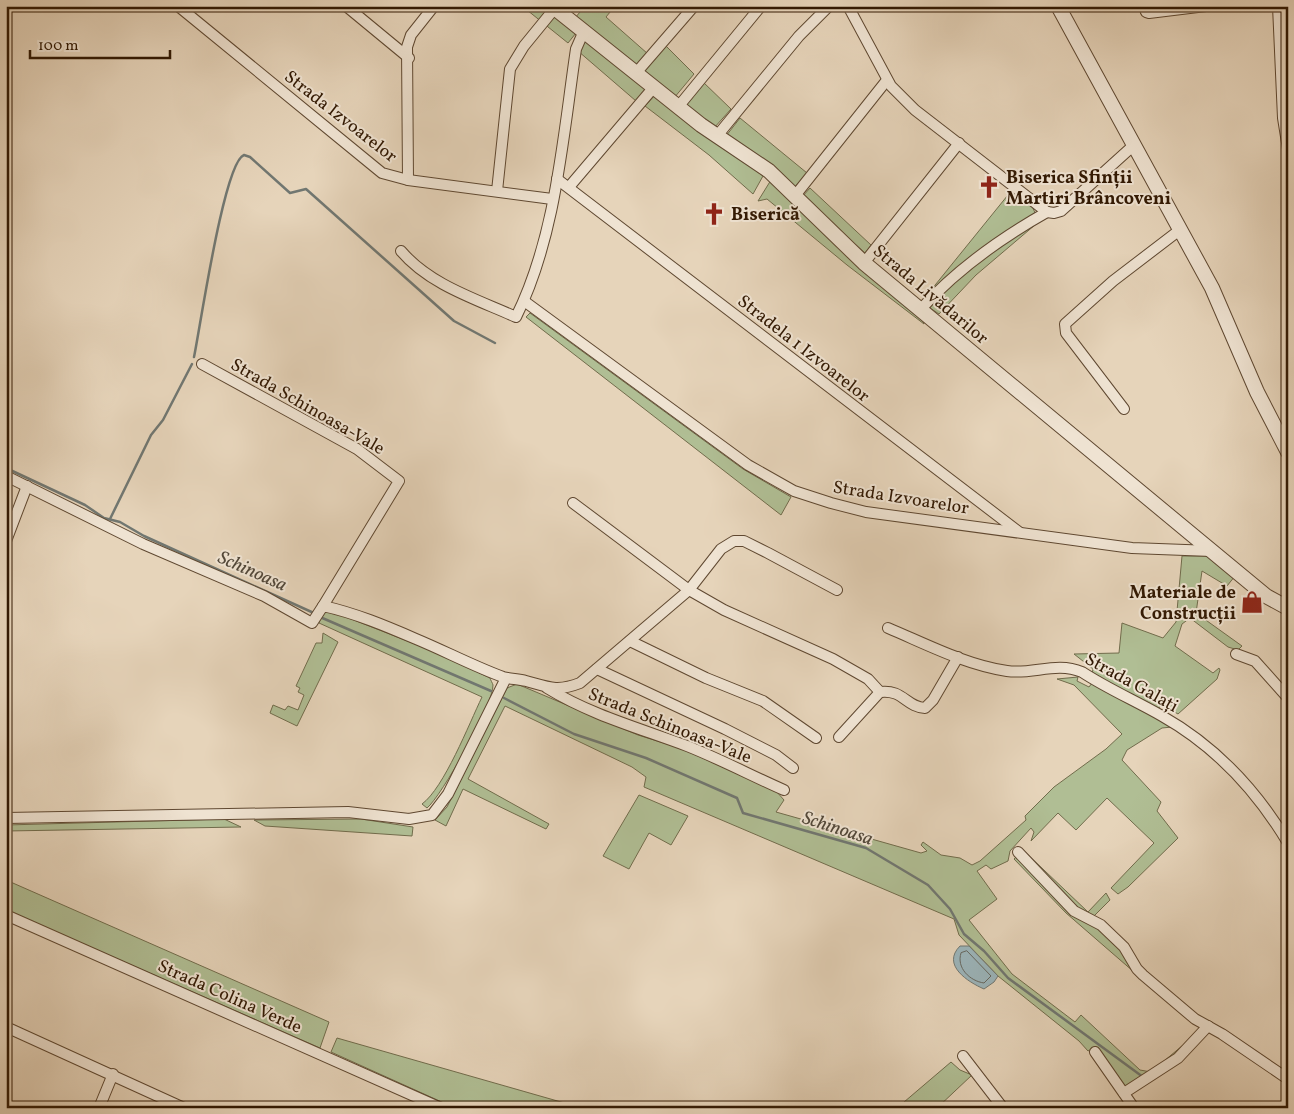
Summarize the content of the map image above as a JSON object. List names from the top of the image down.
{
  "streets": {
    "street": [
      "Strada Izvoarelor",
      "Strada Livădarilor",
      "Stradela 1 Izvoarelor",
      "Strada Schinoasa-Vale",
      "Strada Galați",
      "Strada Colina Verde"
    ]
  },
  "crossings": [
    ["Strada Izvoarelor", "Strada Livădarilor"],
    ["Strada Izvoarelor", "Stradela 1 Izvoarelor"]
  ],
  "water": ["Schinoasa"],
  "places": {
    "church": ["Biserica Sfinții Martiri Brâncoveni", "Biserică"],
    "shop": ["Materiale de Construcții"]
  },
  "scale_bar": "100 m"
}
